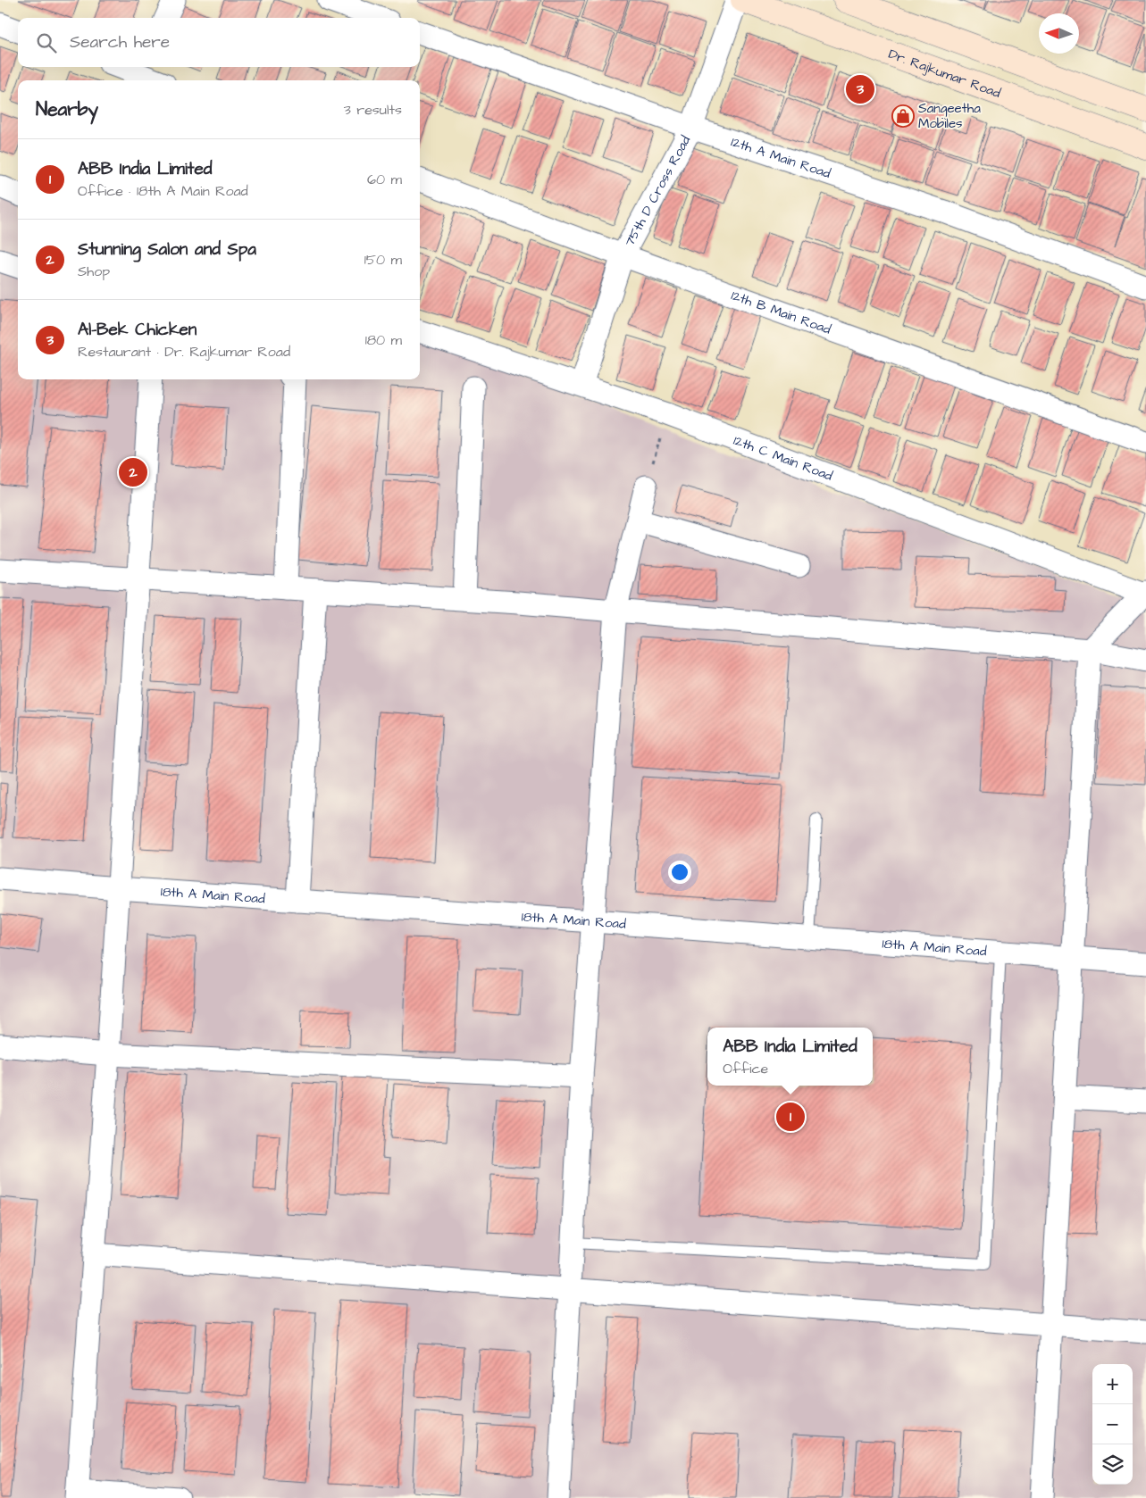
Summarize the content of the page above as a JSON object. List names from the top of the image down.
{
  "streets": {
    "main road": ["Dr. Rajkumar Road"],
    "street": [
      "12th A Main Road",
      "75th D Cross Road",
      "12th B Main Road",
      "12th C Main Road",
      "18th A Main Road"
    ]
  },
  "crossings": [
    ["12th A Main Road", "75th D Cross Road"],
    ["75th D Cross Road", "12th B Main Road"],
    ["75th D Cross Road", "12th C Main Road"]
  ],
  "places": {
    "shop": ["Sangeetha Mobiles"]
  },
  "north": "left",
  "page": {
    "search": "Search here",
    "pins": ["3", "2", "1"],
    "heading": ["Nearby", "3 results"],
    "list": [
      {
        "mark": "1",
        "name": "ABB India Limited",
        "note": "Office · 18th A Main Road",
        "value": "60 m"
      },
      {
        "mark": "2",
        "name": "Stunning Salon and Spa",
        "note": "Shop",
        "value": "150 m"
      },
      {
        "mark": "3",
        "name": "Al-Bek Chicken",
        "note": "Restaurant · Dr. Rajkumar Road",
        "value": "180 m"
      }
    ],
    "popup": ["ABB India Limited", "Office"],
    "map_buttons": ["+", "−"]
  }
}
